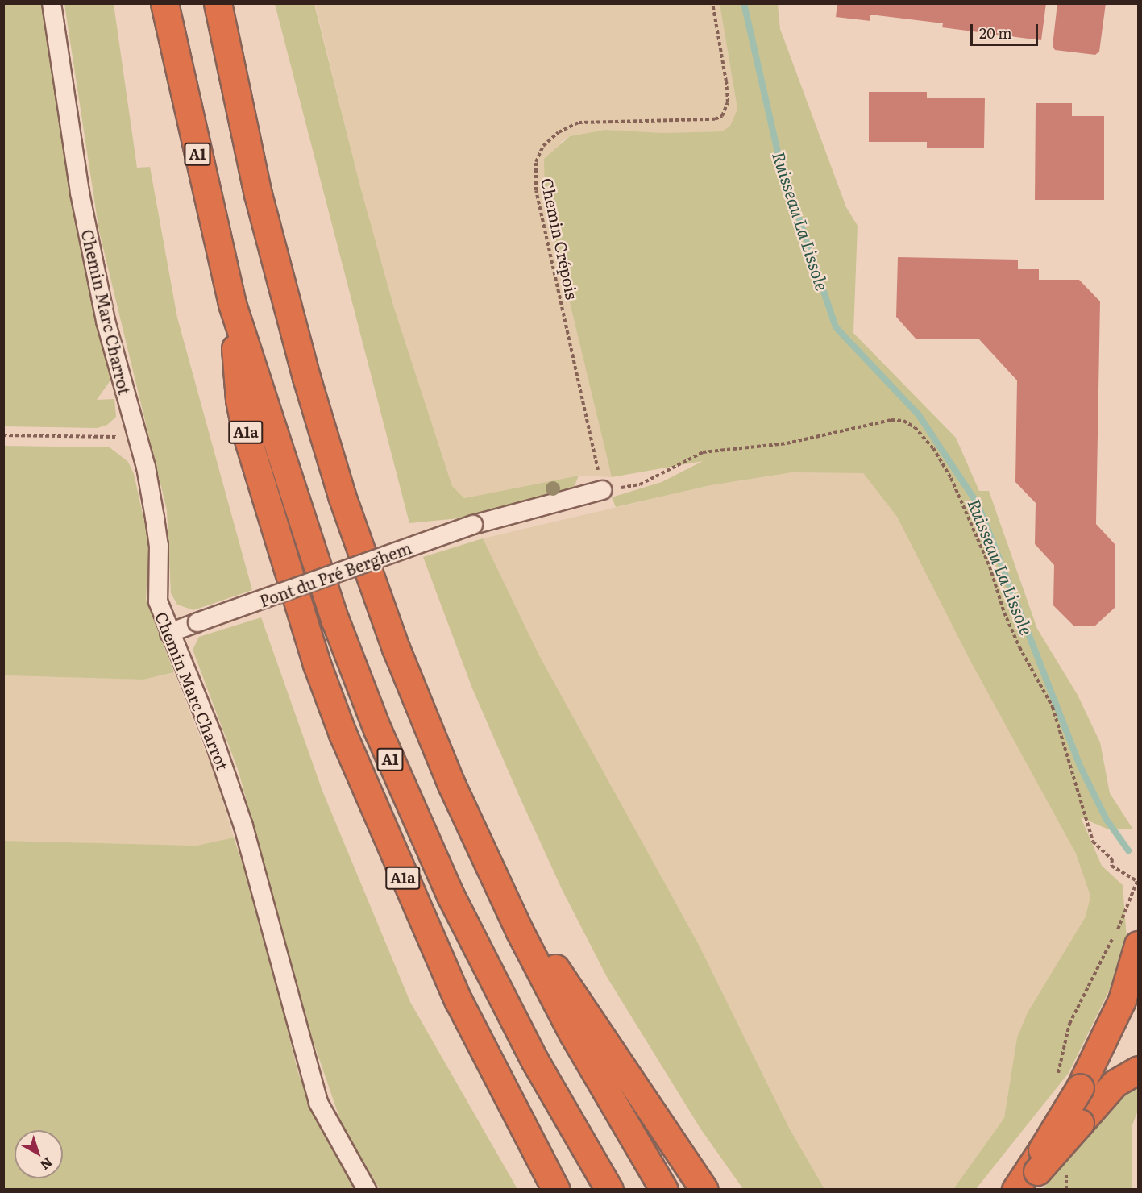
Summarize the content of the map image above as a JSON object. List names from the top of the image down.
{
  "streets": {
    "highway": ["A1", "A1a"],
    "street": ["Chemin Marc Charrot", "Pont du Pré Berghem"],
    "path": ["Chemin Crépois"]
  },
  "crossings": [
    ["A1", "A1a"],
    ["Chemin Crépois", "Pont du Pré Berghem"],
    ["Chemin Marc Charrot", "Pont du Pré Berghem"]
  ],
  "water": ["Ruisseau La Lissole"],
  "scale_bar": "20 m",
  "north": "bottom right"
}
